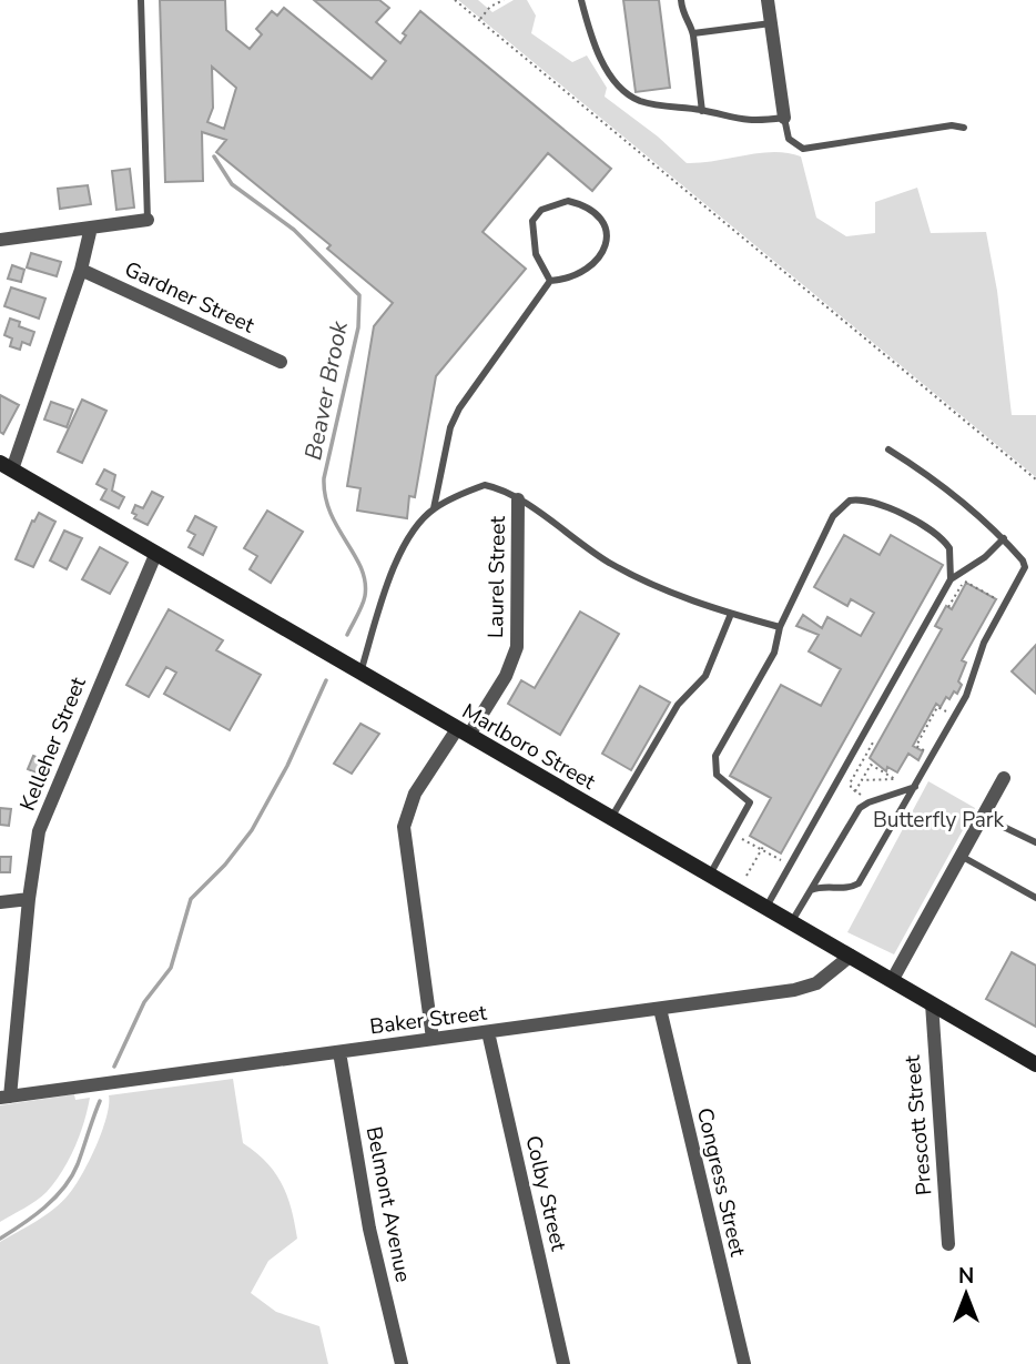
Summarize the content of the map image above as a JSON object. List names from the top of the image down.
{
  "streets": {
    "street": [
      "Gardner Street",
      "Laurel Street",
      "Kelleher Street",
      "Marlboro Street",
      "Baker Street",
      "Prescott Street",
      "Congress Street",
      "Colby Street",
      "Belmont Avenue"
    ]
  },
  "crossings": [
    ["Laurel Street", "Marlboro Street"],
    ["Laurel Street", "Baker Street"],
    ["Kelleher Street", "Marlboro Street"],
    ["Kelleher Street", "Baker Street"],
    ["Marlboro Street", "Baker Street"],
    ["Marlboro Street", "Prescott Street"],
    ["Baker Street", "Congress Street"],
    ["Baker Street", "Colby Street"],
    ["Baker Street", "Belmont Avenue"]
  ],
  "water": ["Beaver Brook"],
  "parks": ["Butterfly Park"],
  "north": "top"
}
